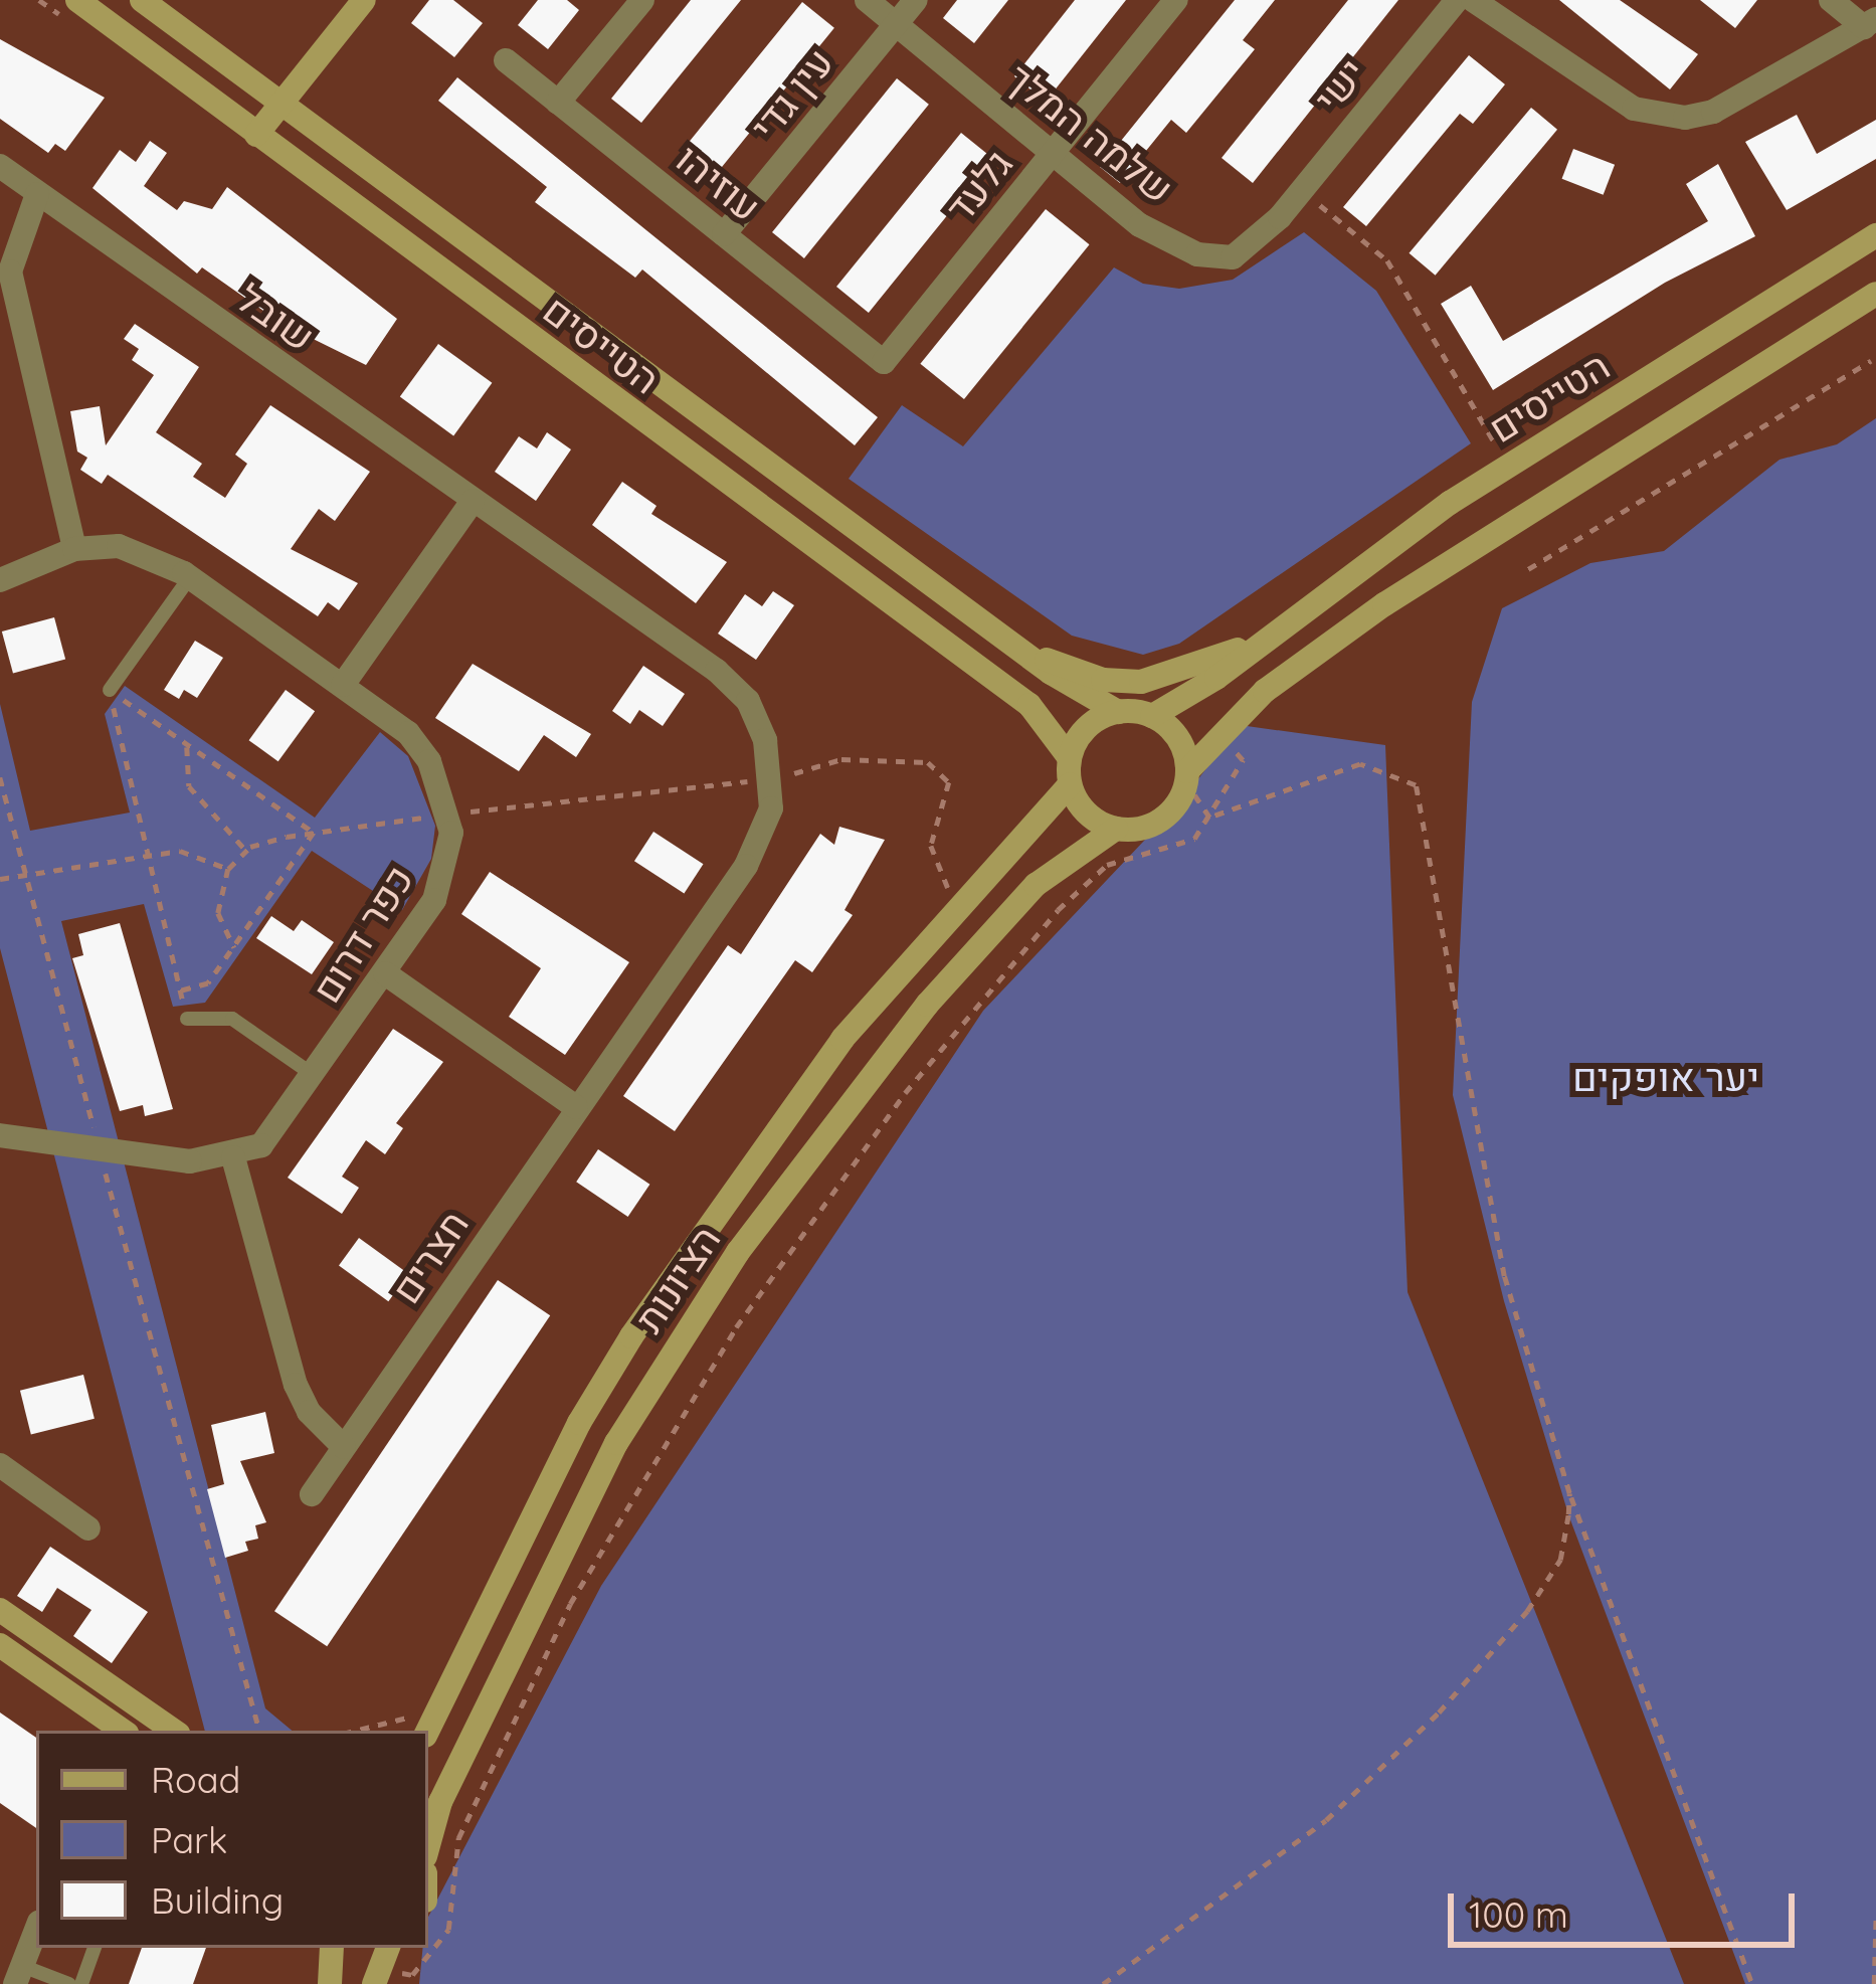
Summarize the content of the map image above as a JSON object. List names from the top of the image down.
{
  "streets": {
    "main road": ["הטייסים", "הציונות"],
    "street": [
      "ישי",
      "עין גדי",
      "שלמה המלך",
      "עוזיהו",
      "גלעד",
      "שובל",
      "כפר דרום",
      "חצרים"
    ]
  },
  "crossings": [
    ["ישי", "שלמה המלך"],
    ["עין גדי", "שלמה המלך"],
    ["עין גדי", "עוזיהו"],
    ["שלמה המלך", "גלעד"],
    ["עוזיהו", "גלעד"],
    ["שובל", "חצרים"],
    ["הטייסים", "הציונות"]
  ],
  "parks": ["יער אופקים"],
  "legend": ["Road", "Park", "Building"],
  "scale_bar": "100 m"
}
